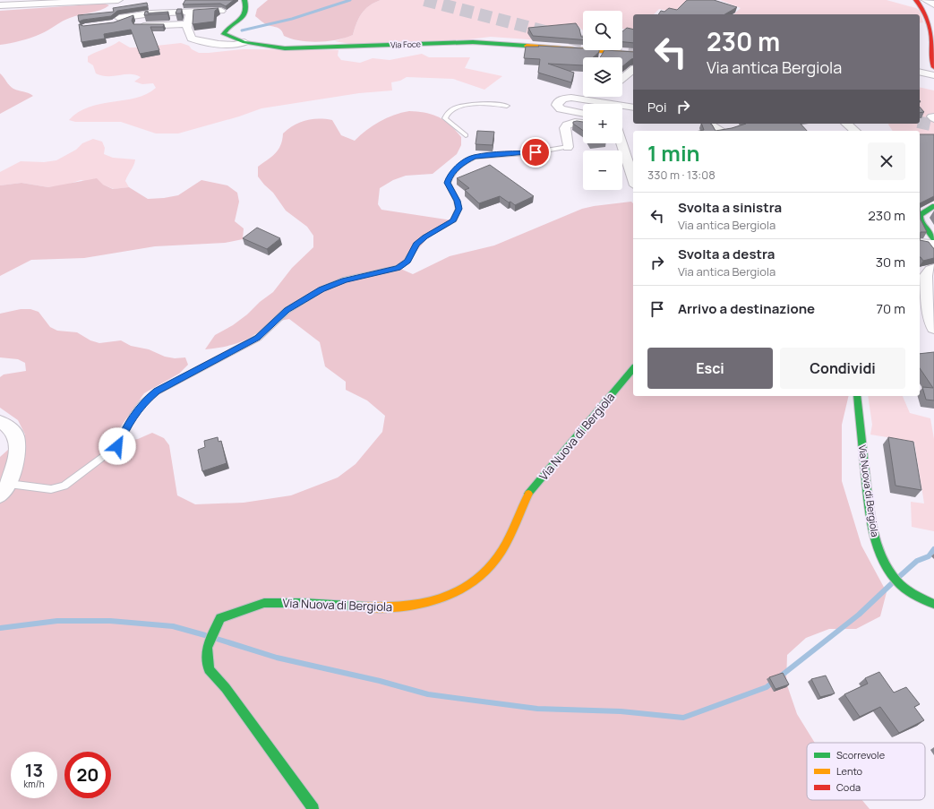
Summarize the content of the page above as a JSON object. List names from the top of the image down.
{
  "streets": {
    "street": ["Via Foce", "Via Nuova di Bergiola"]
  },
  "legend": ["Scorrevole", "Lento", "Coda"],
  "page": {
    "map_buttons": ["+", "−"],
    "turn": ["230 m", "Via antica Bergiola"],
    "then": "Poi",
    "heading": ["1 min", "330 m · 13:08"],
    "list": [
      {
        "name": "Svolta a sinistra",
        "note": "Via antica Bergiola",
        "value": "230 m"
      },
      {
        "name": "Svolta a destra",
        "note": "Via antica Bergiola",
        "value": "30 m"
      },
      {
        "name": "Arrivo a destinazione",
        "value": "70 m"
      }
    ],
    "buttons": ["Esci", "Condividi"],
    "speed": "13 km/h",
    "limit": "20"
  }
}
